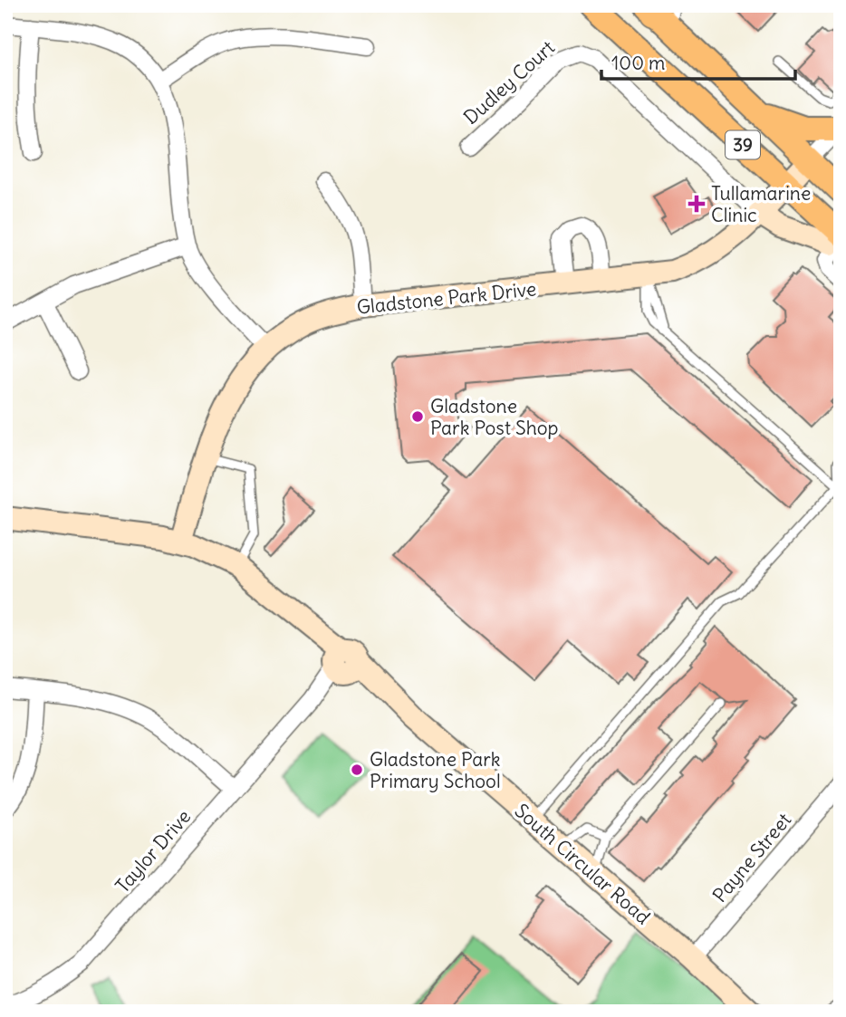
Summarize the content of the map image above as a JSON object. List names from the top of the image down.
{
  "streets": {
    "main road": ["39"],
    "street": [
      "Dudley Court",
      "Gladstone Park Drive",
      "Taylor Drive",
      "Payne Street",
      "South Circular Road"
    ]
  },
  "crossings": [
    ["Dudley Court", "Gladstone Park Drive"],
    ["39", "Gladstone Park Drive"],
    ["Gladstone Park Drive", "South Circular Road"],
    ["Taylor Drive", "South Circular Road"],
    ["Payne Street", "South Circular Road"]
  ],
  "places": {
    "health": ["Tullamarine Clinic"],
    "other": ["Gladstone Park Post Shop", "Gladstone Park Primary School"]
  },
  "scale_bar": "100 m"
}
